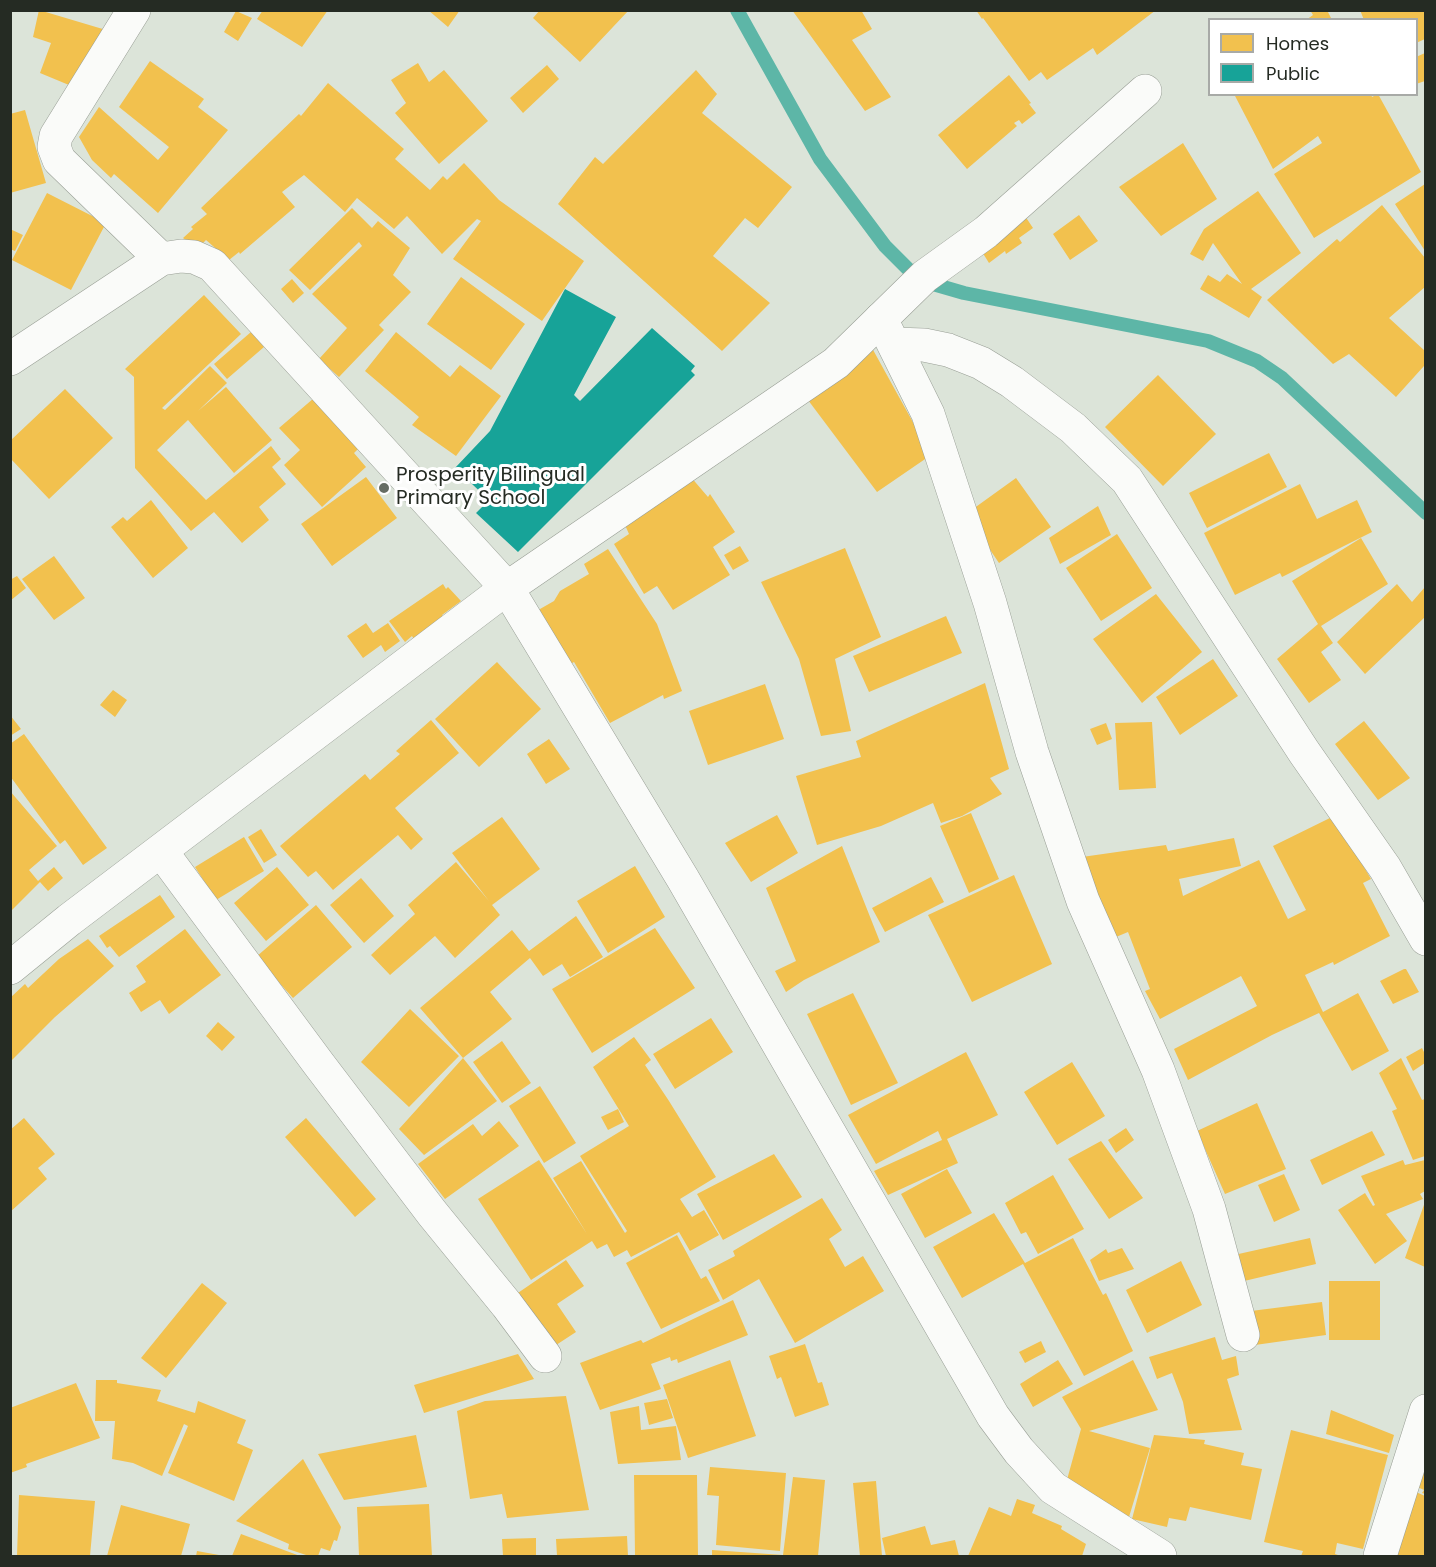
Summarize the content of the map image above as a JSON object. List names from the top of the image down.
{
  "places": ["Prosperity Bilingual Primary School"],
  "legend": ["Homes", "Public"]
}
